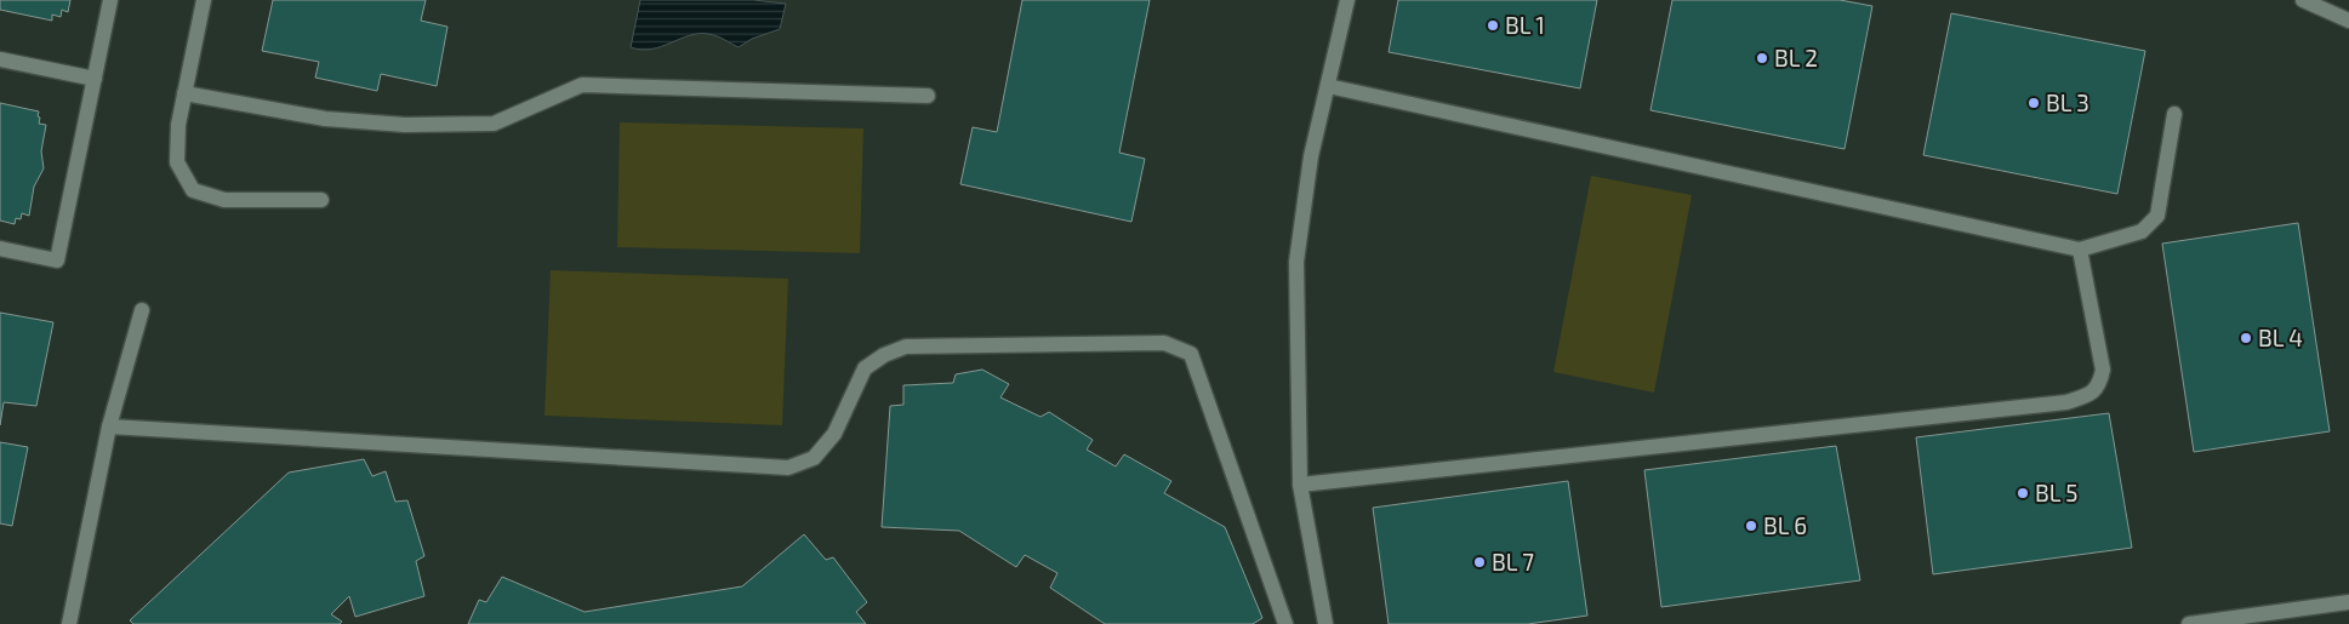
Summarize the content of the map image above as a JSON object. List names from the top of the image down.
{
  "places": [
    "BL 1",
    "BL 2",
    "BL 3",
    "BL 4",
    "BL 5",
    "BL 6",
    "BL 7"
  ]
}
